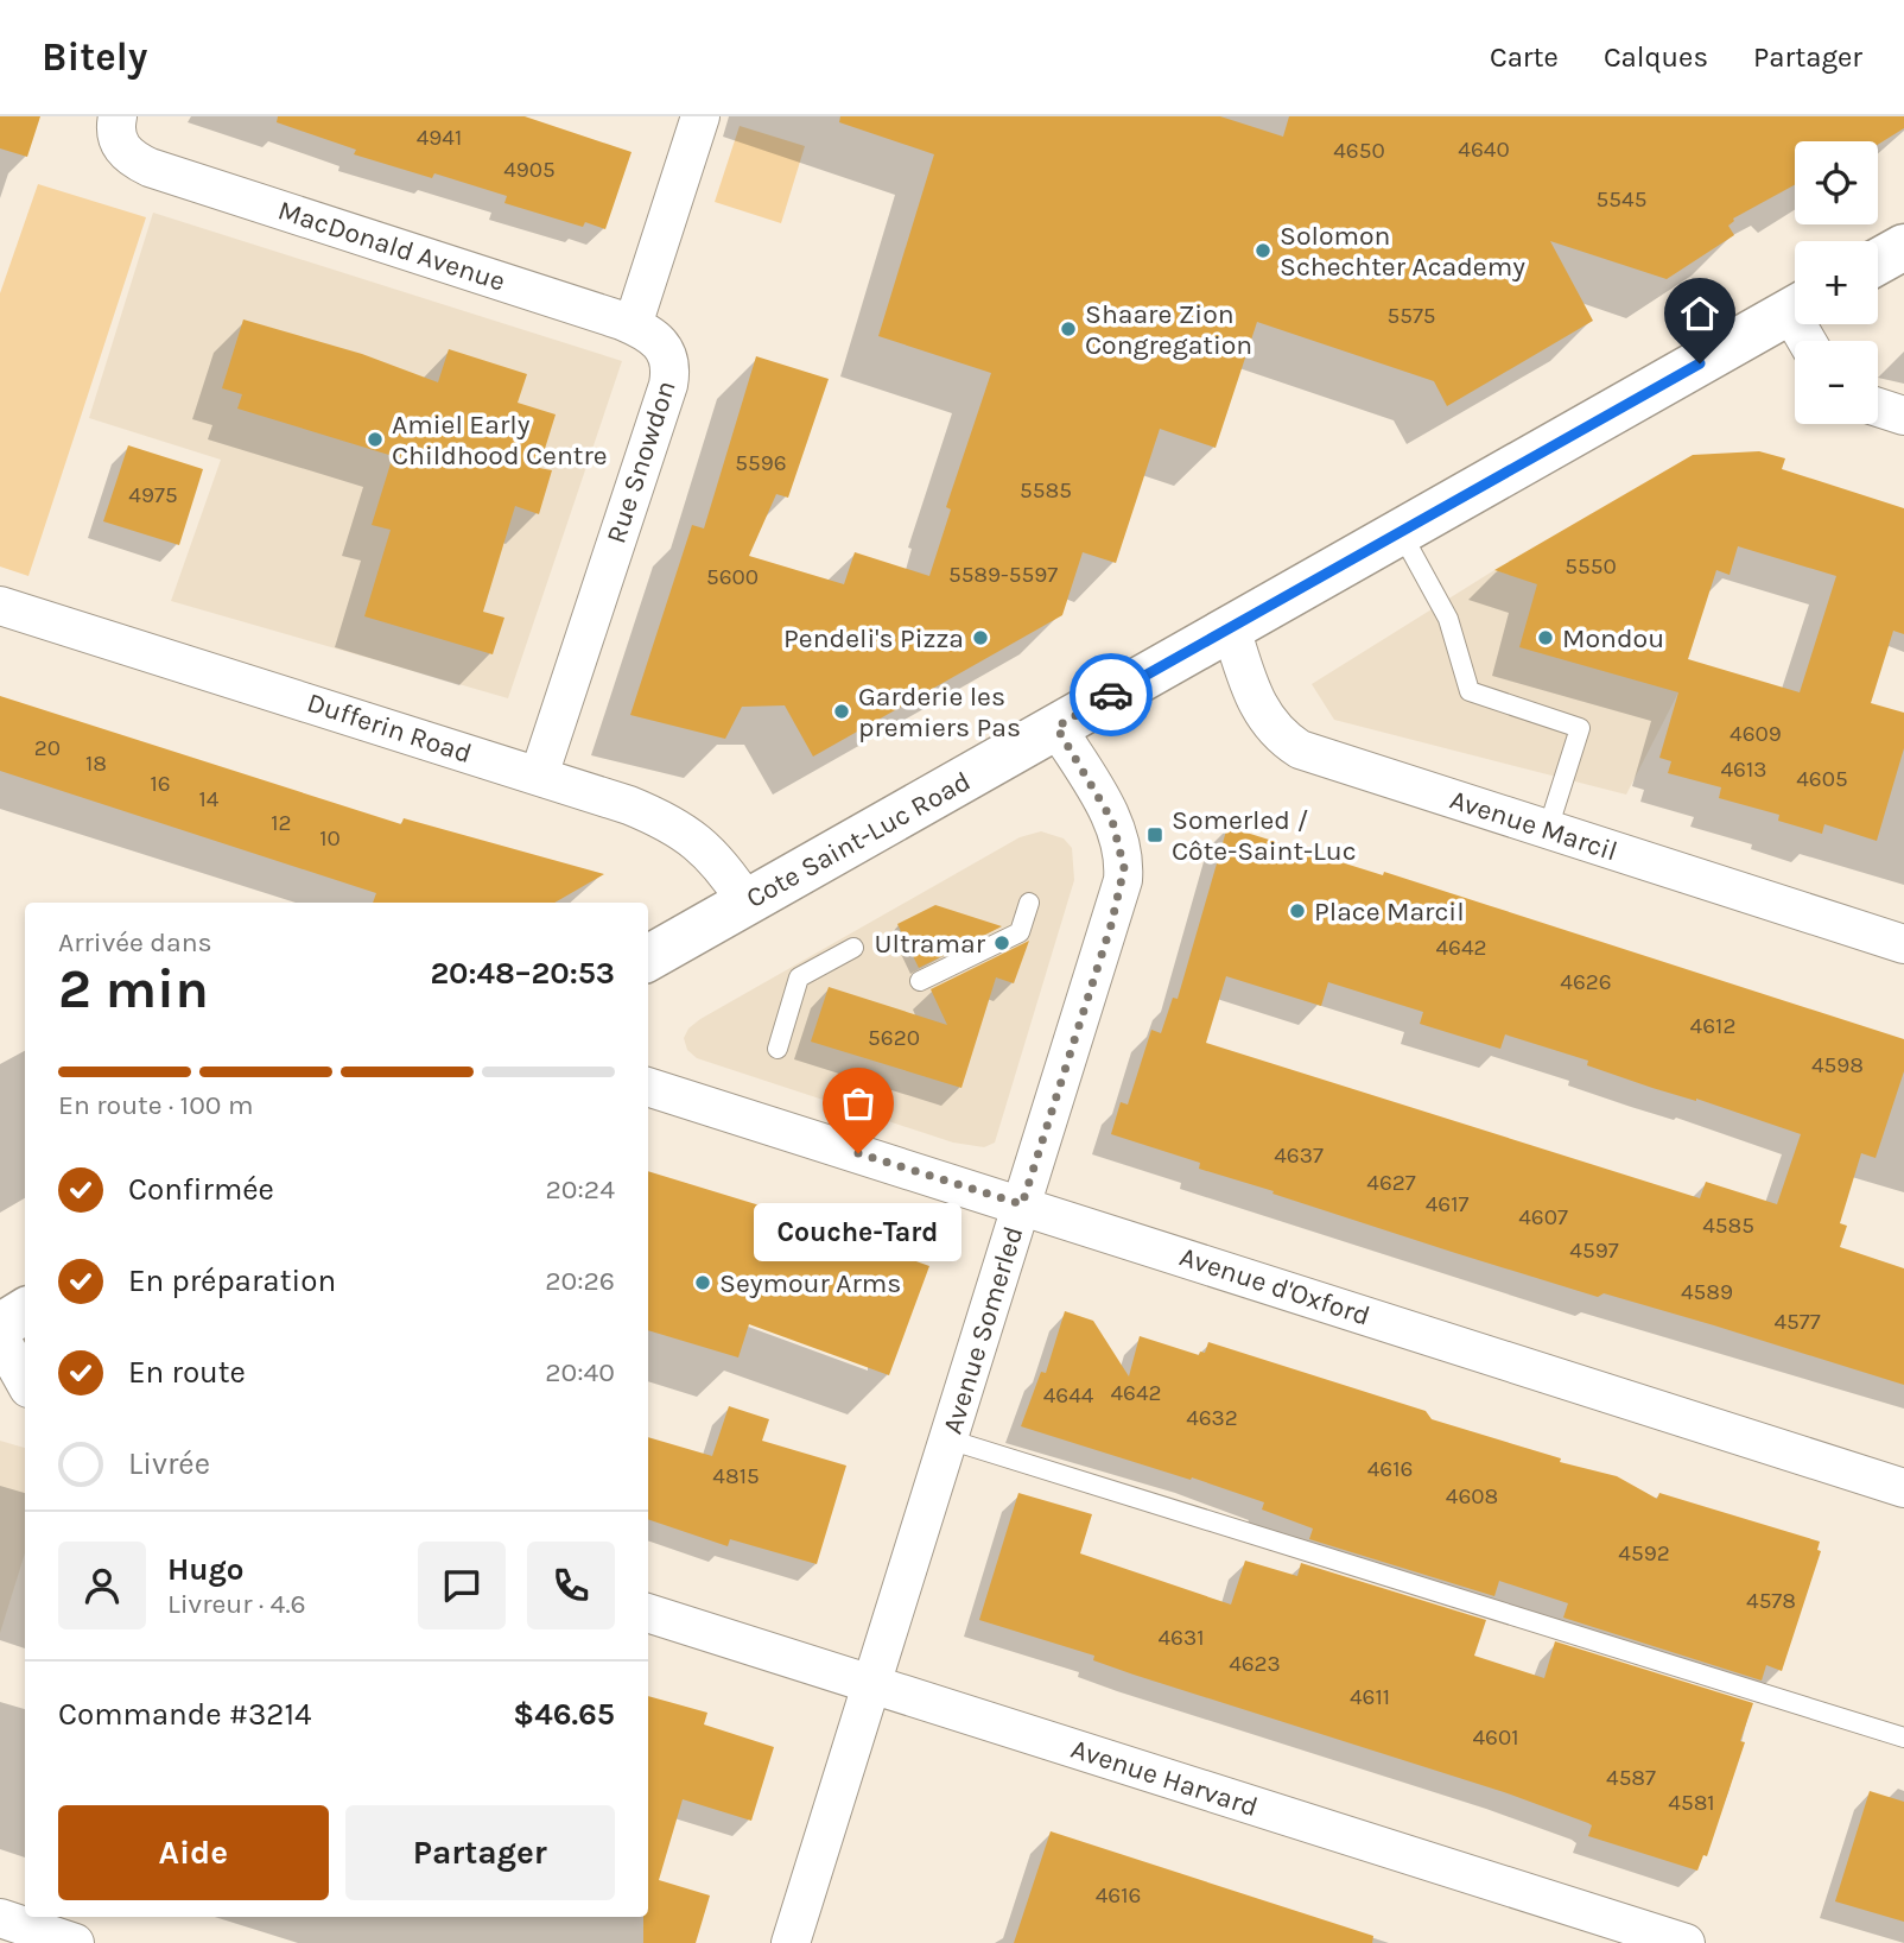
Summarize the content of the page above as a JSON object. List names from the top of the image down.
{
  "streets": {
    "main road": ["Cote Saint-Luc Road"],
    "street": [
      "MacDonald Avenue",
      "Rue Snowdon",
      "Dufferin Road",
      "Avenue Marcil",
      "Avenue d'Oxford",
      "Avenue Somerled",
      "Avenue Harvard"
    ]
  },
  "crossings": [
    ["MacDonald Avenue", "Rue Snowdon"],
    ["Rue Snowdon", "Dufferin Road"],
    ["Dufferin Road", "Cote Saint-Luc Road"],
    ["Avenue Marcil", "Cote Saint-Luc Road"],
    ["Cote Saint-Luc Road", "Avenue Somerled"],
    ["Avenue d'Oxford", "Avenue Somerled"],
    ["Avenue Somerled", "Avenue Harvard"]
  ],
  "places": {
    "other": [
      "Solomon Schechter Academy",
      "Shaare Zion Congregation",
      "Amiel Early Childhood Centre",
      "Pendeli's Pizza",
      "Mondou",
      "Garderie les premiers Pas",
      "Place Marcil",
      "Ultramar",
      "Couche-Tard",
      "Seymour Arms"
    ],
    "transit": ["Somerled / Côte-Saint-Luc"]
  },
  "house_numbers": [
    "4941",
    "4640",
    "4650",
    "4905",
    "5545",
    "5575",
    "5596",
    "5585",
    "4975",
    "5550",
    "5589-5597",
    "5600",
    "4609",
    "20",
    "18",
    "4613",
    "4605",
    "16",
    "14",
    "12",
    "10",
    "4642",
    "4626",
    "4612",
    "5620",
    "4598",
    "4637",
    "4627",
    "4617",
    "4607",
    "4585",
    "4597",
    "4589",
    "4577",
    "4642",
    "4644",
    "4632",
    "4616",
    "4815",
    "4608",
    "4592",
    "4578",
    "4631",
    "4623",
    "4611",
    "4601",
    "4587",
    "4581",
    "4616"
  ],
  "page": {
    "header": "Bitely",
    "nav": ["Carte", "Calques", "Partager"],
    "map_buttons": ["+", "−"],
    "heading": ["2 min", "Arrivée dans", "20:48–20:53"],
    "panel": [
      "Hugo",
      "Livreur · 4.6",
      "Commande #3214",
      "$46.65"
    ],
    "bar": "En route · 100 m",
    "list": [
      ["Confirmée", "20:24"],
      ["En préparation", "20:26"],
      ["En route", "20:40"],
      "Livrée"
    ],
    "bubble": "Couche-Tard",
    "buttons": ["Aide", "Partager"]
  }
}
